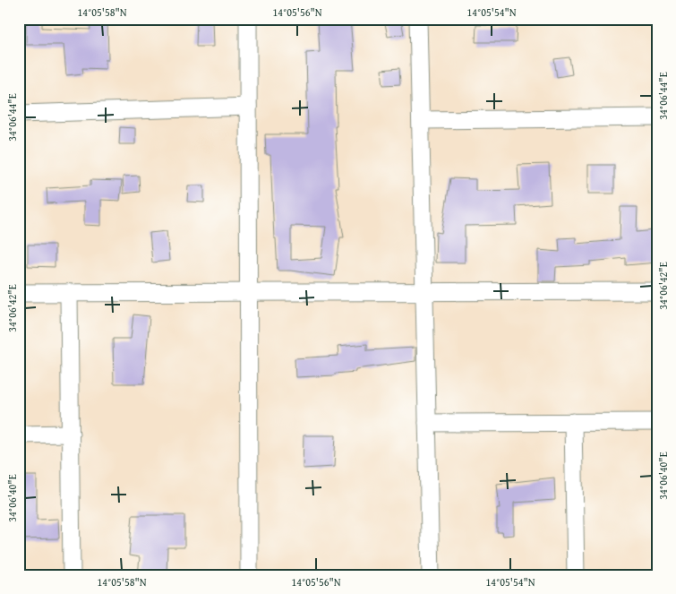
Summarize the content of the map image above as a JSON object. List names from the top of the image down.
{
  "coordinates": [
    "14°05'58\"N",
    "14°05'56\"N",
    "14°05'54\"N",
    "34°06'44\"E",
    "34°06'42\"E",
    "34°06'40\"E"
  ]
}
